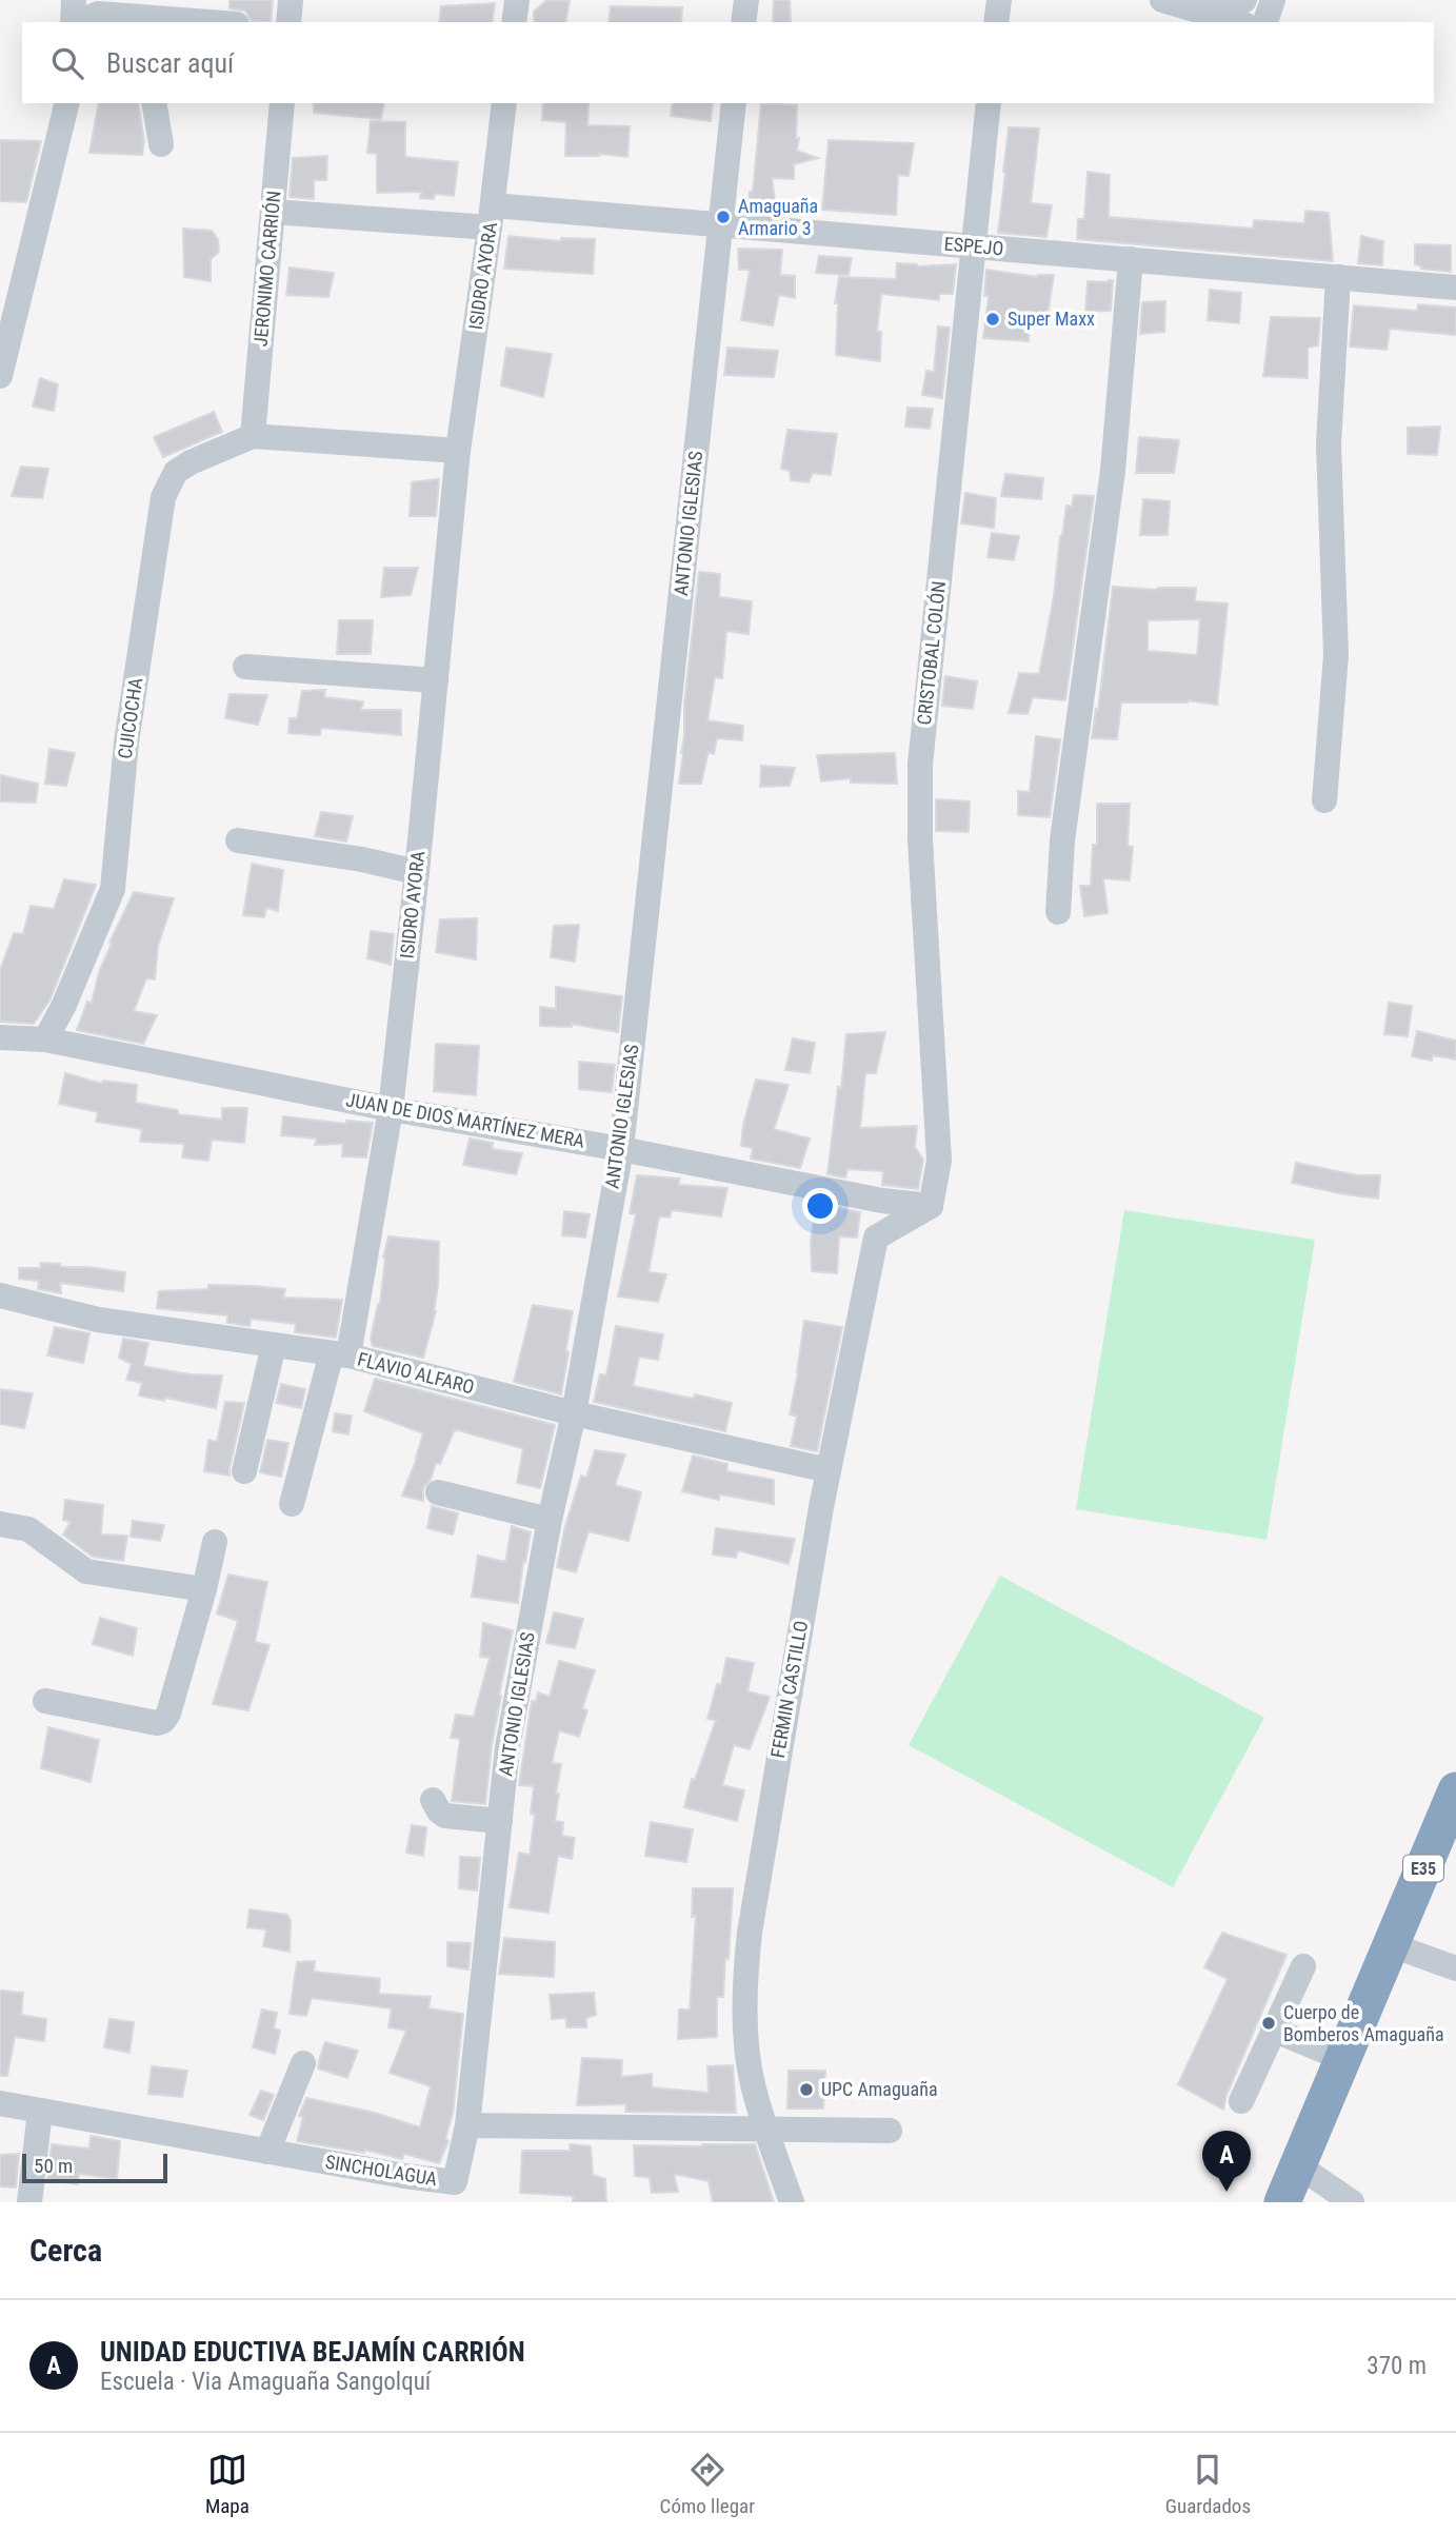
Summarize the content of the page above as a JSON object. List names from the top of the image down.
{
  "streets": {
    "highway": ["E35"],
    "street": [
      "ESPEJO",
      "JERONIMO CARRIÓN",
      "ISIDRO AYORA",
      "ANTONIO IGLESIAS",
      "CRISTOBAL COLÓN",
      "CUICOCHA",
      "JUAN DE DIOS MARTÍNEZ MERA",
      "FLAVIO ALFARO",
      "FERMIN CASTILLO",
      "SINCHOLAGUA"
    ]
  },
  "crossings": [
    ["ESPEJO", "JERONIMO CARRIÓN"],
    ["ESPEJO", "ISIDRO AYORA"],
    ["ESPEJO", "ANTONIO IGLESIAS"],
    ["ESPEJO", "CRISTOBAL COLÓN"],
    ["JERONIMO CARRIÓN", "CUICOCHA"],
    ["ISIDRO AYORA", "JUAN DE DIOS MARTÍNEZ MERA"],
    ["ISIDRO AYORA", "FLAVIO ALFARO"],
    ["ANTONIO IGLESIAS", "JUAN DE DIOS MARTÍNEZ MERA"],
    ["ANTONIO IGLESIAS", "FLAVIO ALFARO"],
    ["ANTONIO IGLESIAS", "SINCHOLAGUA"],
    ["CRISTOBAL COLÓN", "JUAN DE DIOS MARTÍNEZ MERA"],
    ["CUICOCHA", "JUAN DE DIOS MARTÍNEZ MERA"],
    ["JUAN DE DIOS MARTÍNEZ MERA", "FERMIN CASTILLO"],
    ["FLAVIO ALFARO", "FERMIN CASTILLO"]
  ],
  "places": [
    "Amaguaña Armario 3",
    "Super Maxx",
    "Cuerpo de Bomberos Amaguaña",
    "UPC Amaguaña"
  ],
  "scale_bar": "50 m",
  "page": {
    "search": "Buscar aquí",
    "pins": "A",
    "scale": "50 m",
    "heading": "Cerca",
    "list": [
      {
        "mark": "A",
        "name": "UNIDAD EDUCTIVA BEJAMÍN CARRIÓN",
        "note": "Escuela · Via Amaguaña Sangolquí",
        "value": "370 m"
      }
    ],
    "nav": ["Mapa", "Cómo llegar", "Guardados"]
  }
}
